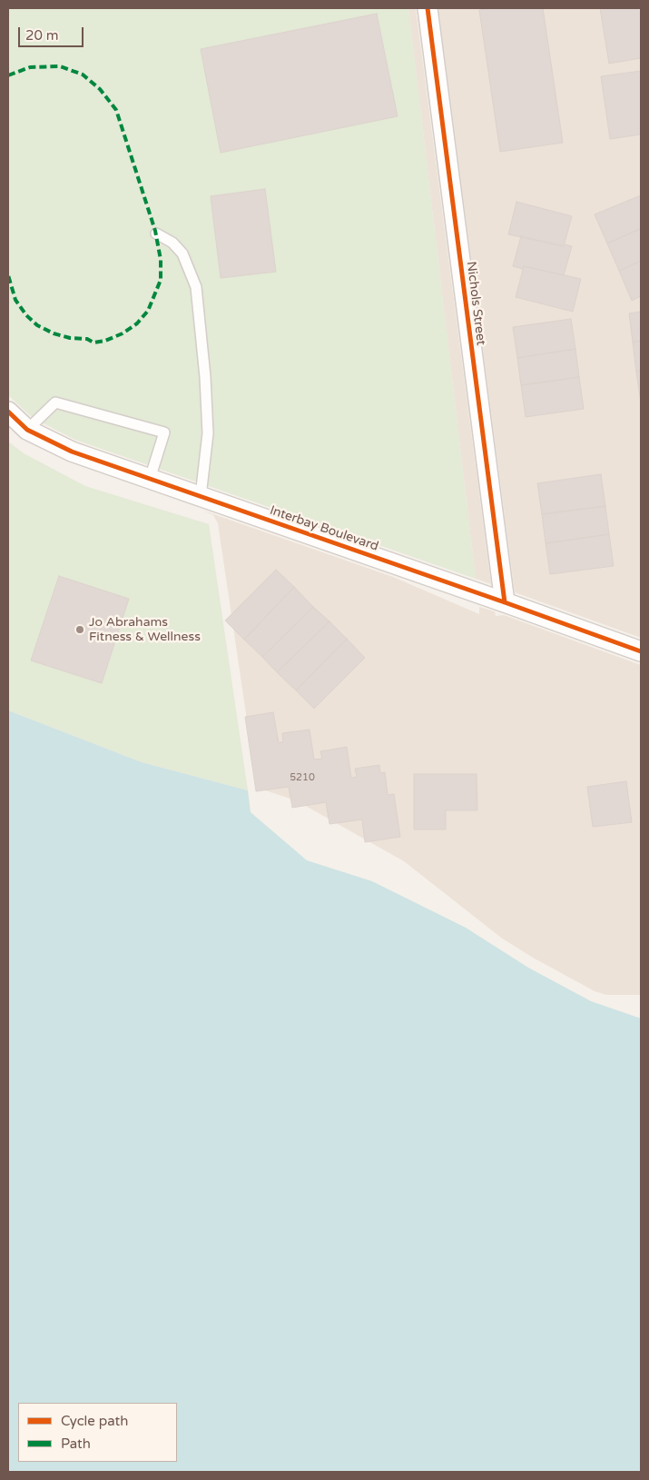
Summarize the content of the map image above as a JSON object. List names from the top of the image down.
{
  "streets": {
    "street": ["Nichols Street", "Interbay Boulevard"]
  },
  "crossings": [
    ["Nichols Street", "Interbay Boulevard"]
  ],
  "places": ["Jo Abrahams Fitness & Wellness"],
  "house_numbers": ["5210"],
  "legend": ["Cycle path", "Path"],
  "scale_bar": "20 m"
}
